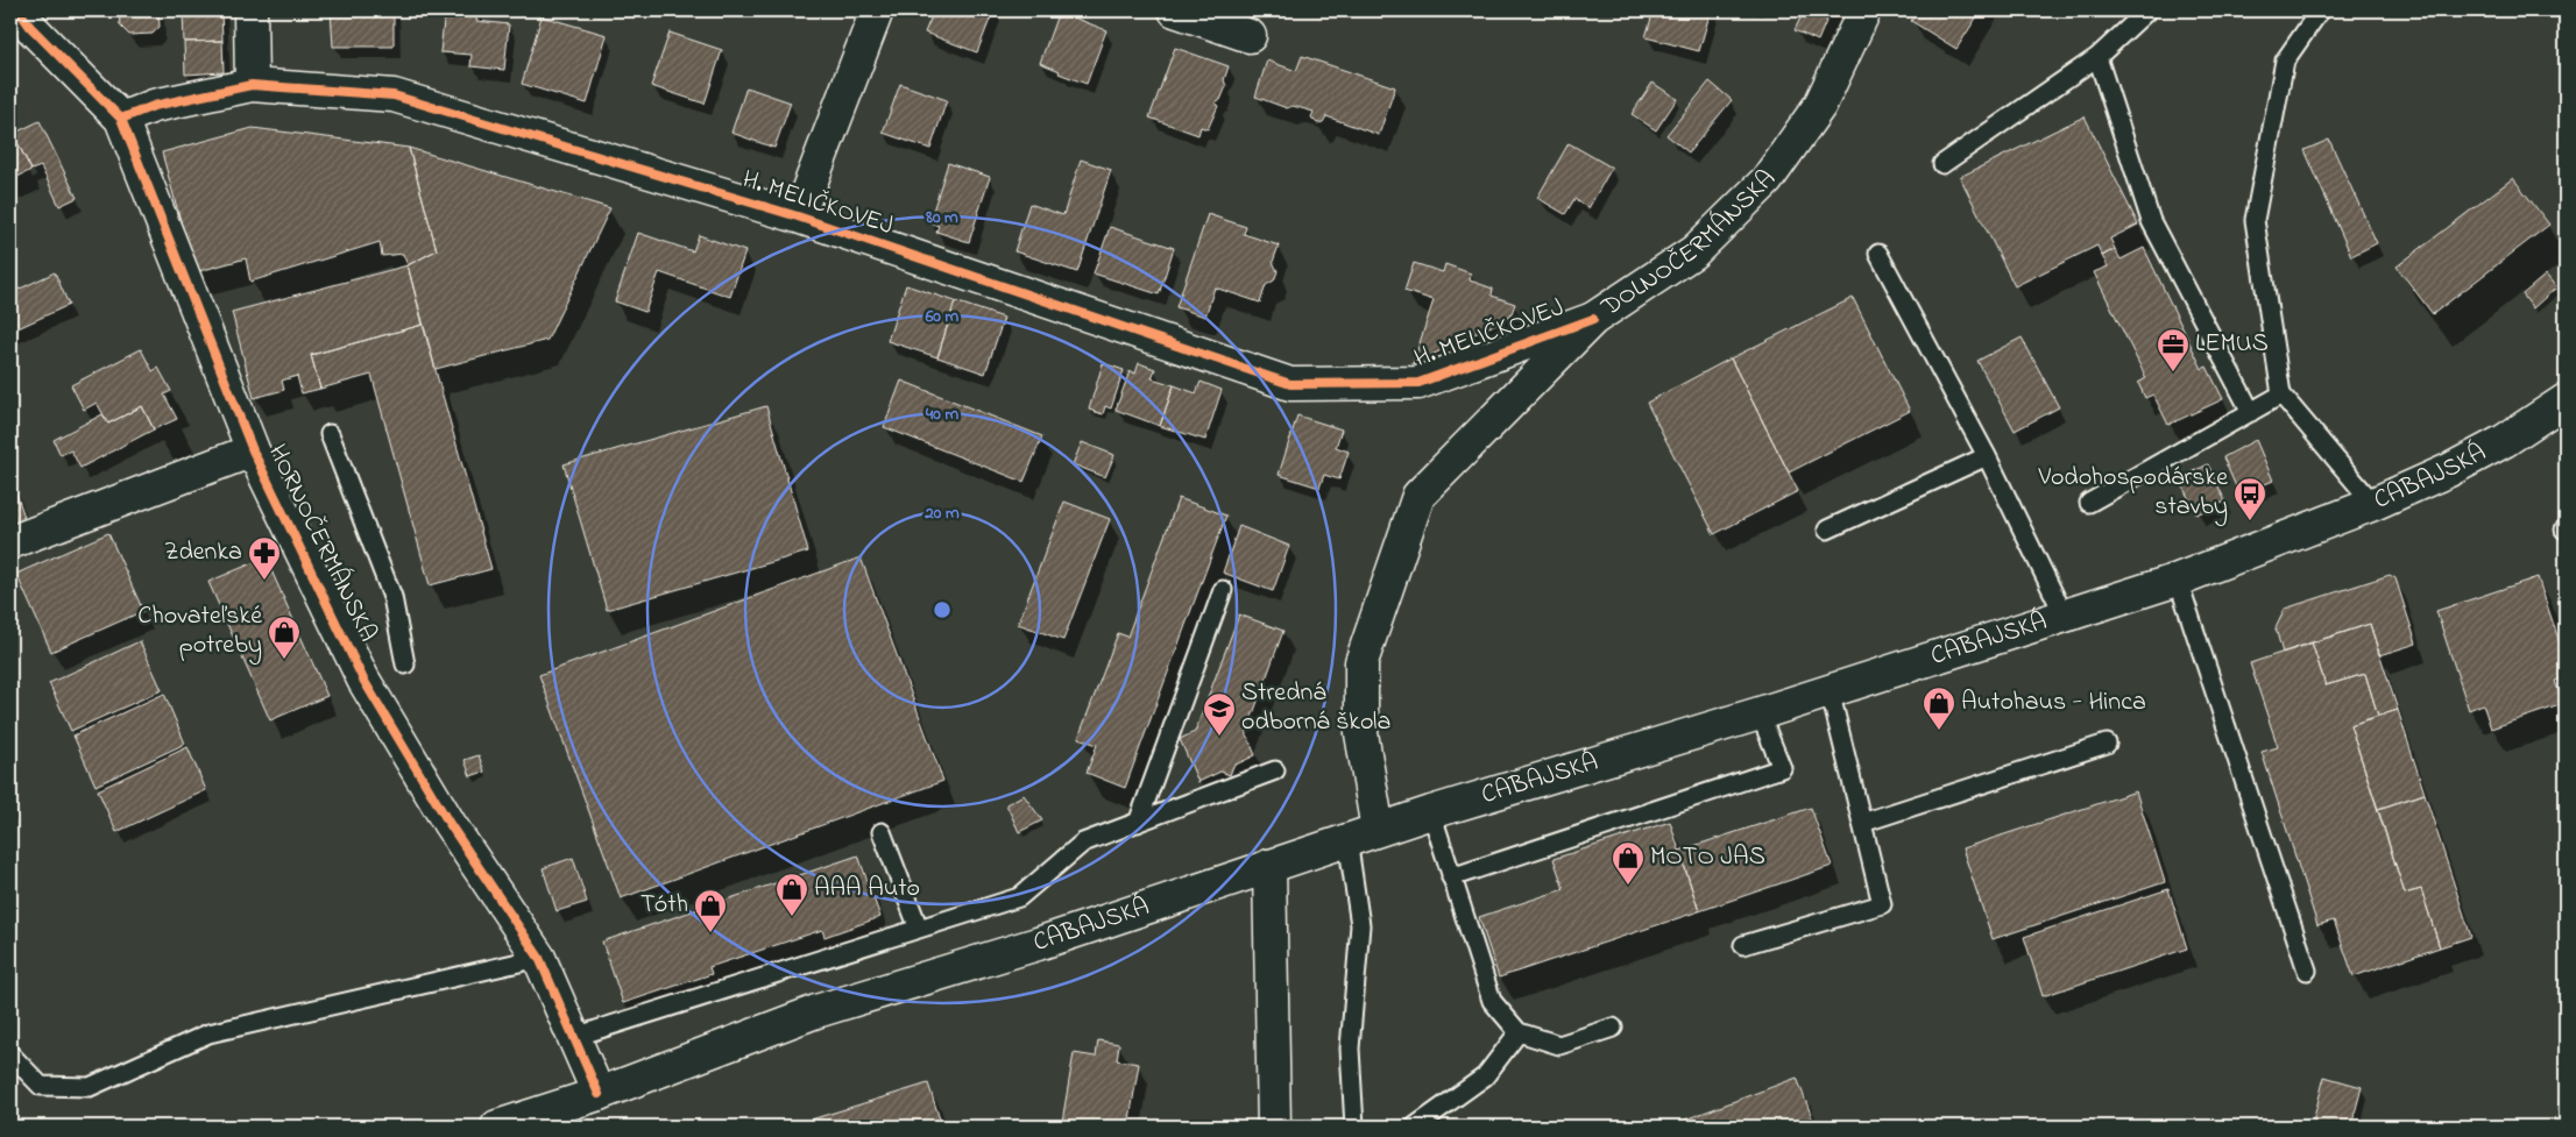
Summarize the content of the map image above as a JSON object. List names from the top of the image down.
{
  "streets": {
    "street": [
      "H. MELIČKOVEJ",
      "DOLNOČERMÁNSKA",
      "CABAJSKÁ",
      "HORNOČERMÁNSKA"
    ]
  },
  "crossings": [
    ["H. MELIČKOVEJ", "DOLNOČERMÁNSKA"],
    ["H. MELIČKOVEJ", "HORNOČERMÁNSKA"],
    ["DOLNOČERMÁNSKA", "CABAJSKÁ"],
    ["CABAJSKÁ", "HORNOČERMÁNSKA"]
  ],
  "places": {
    "office": ["LEMUS"],
    "bus stop": ["Vodohospodárske stavby"],
    "pharmacy": ["Zdenka"],
    "shop": [
      "Chovateľské potreby",
      "Autohaus - Hinca",
      "MOTO JAS",
      "AAA Auto",
      "Tóth"
    ],
    "school or university": ["Stredná odborná škola"]
  },
  "rings": [
    "80 m",
    "60 m",
    "40 m",
    "20 m"
  ]
}
